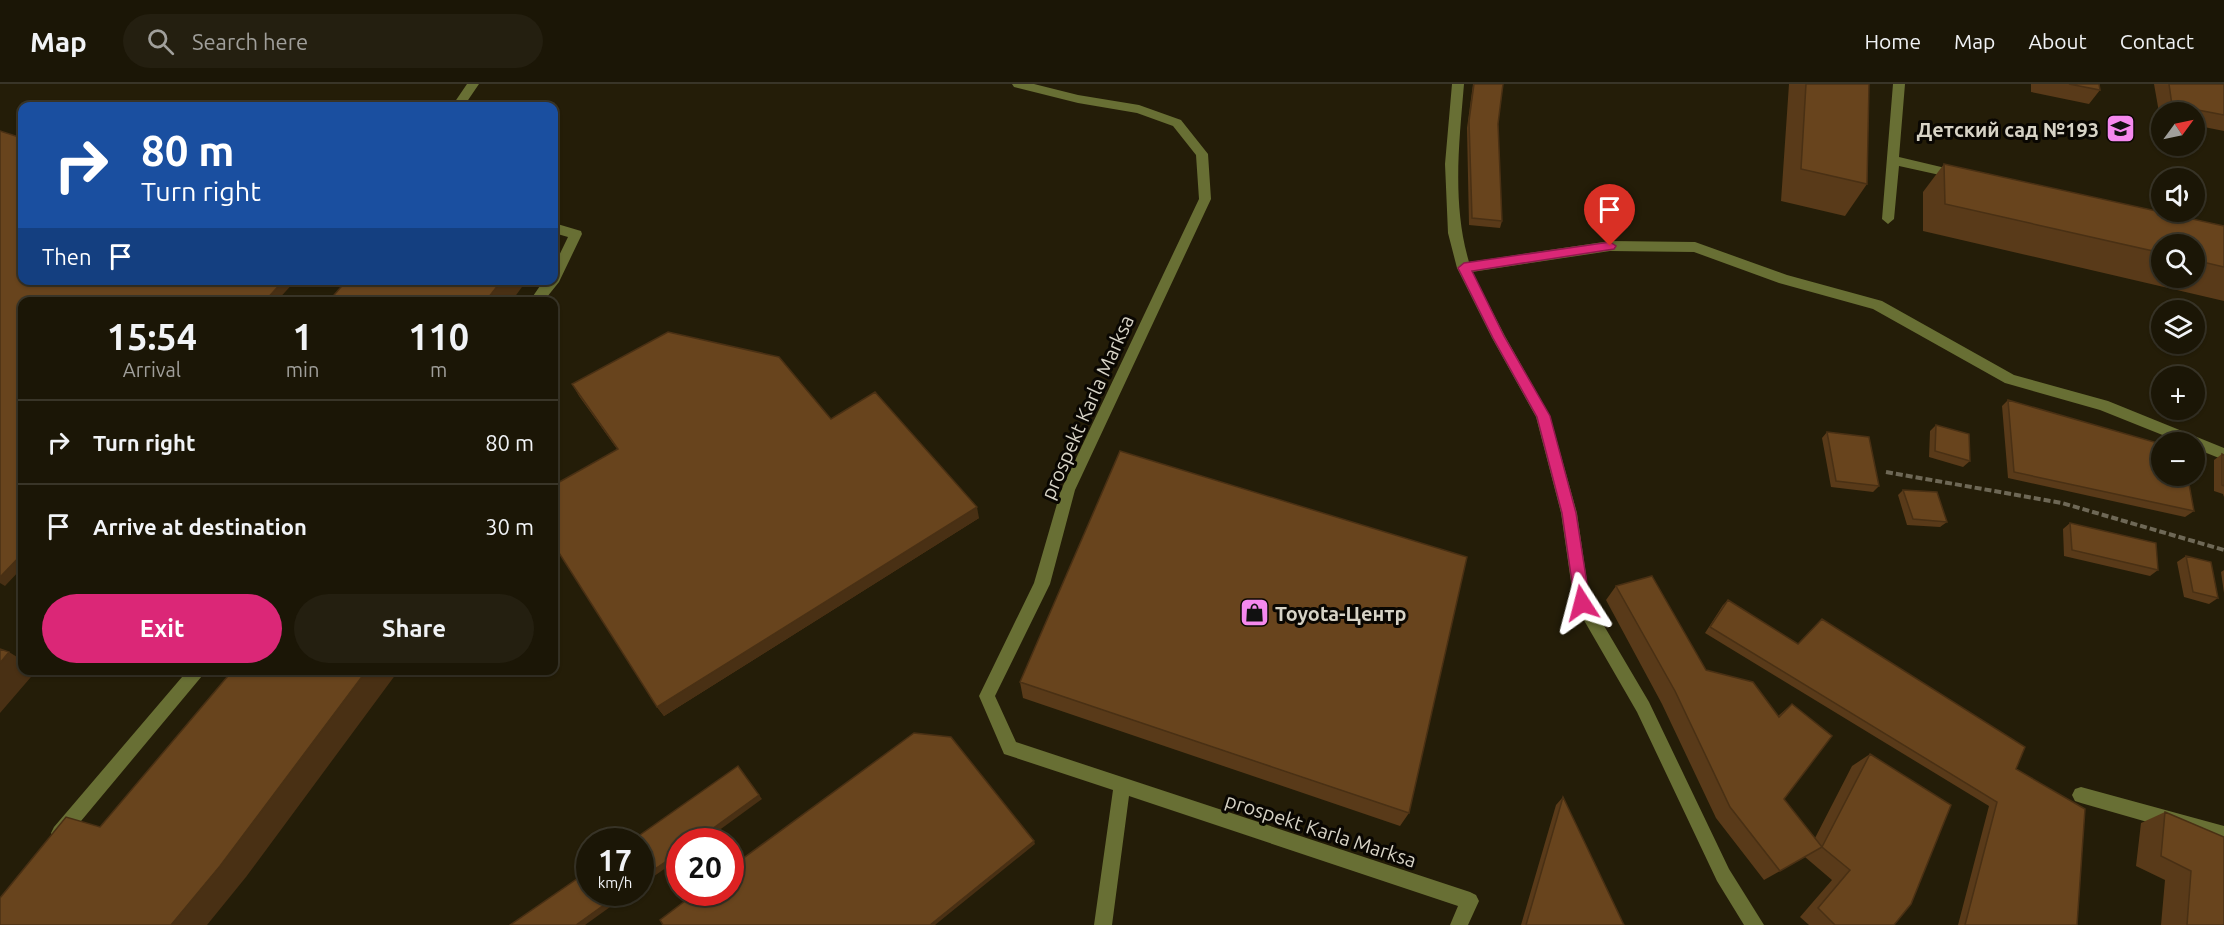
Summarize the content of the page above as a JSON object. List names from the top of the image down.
{
  "streets": {
    "street": ["prospekt Karla Marksa"]
  },
  "places": {
    "school or university": ["Детский сад №193"],
    "shop": ["Toyota-Центр"]
  },
  "north": "top right",
  "page": {
    "header": "Map",
    "search": "Search here",
    "nav": [
      "Home",
      "Map",
      "About",
      "Contact"
    ],
    "map_buttons": ["+", "−"],
    "turn": ["80 m", "Turn right"],
    "then": "Then",
    "eta": [
      "15:54",
      "Arrival",
      "1",
      "min",
      "110",
      "m"
    ],
    "list": [
      {
        "name": "Turn right",
        "value": "80 m"
      },
      {
        "name": "Arrive at destination",
        "value": "30 m"
      }
    ],
    "buttons": ["Exit", "Share"],
    "speed": "17 km/h",
    "limit": "20"
  }
}
